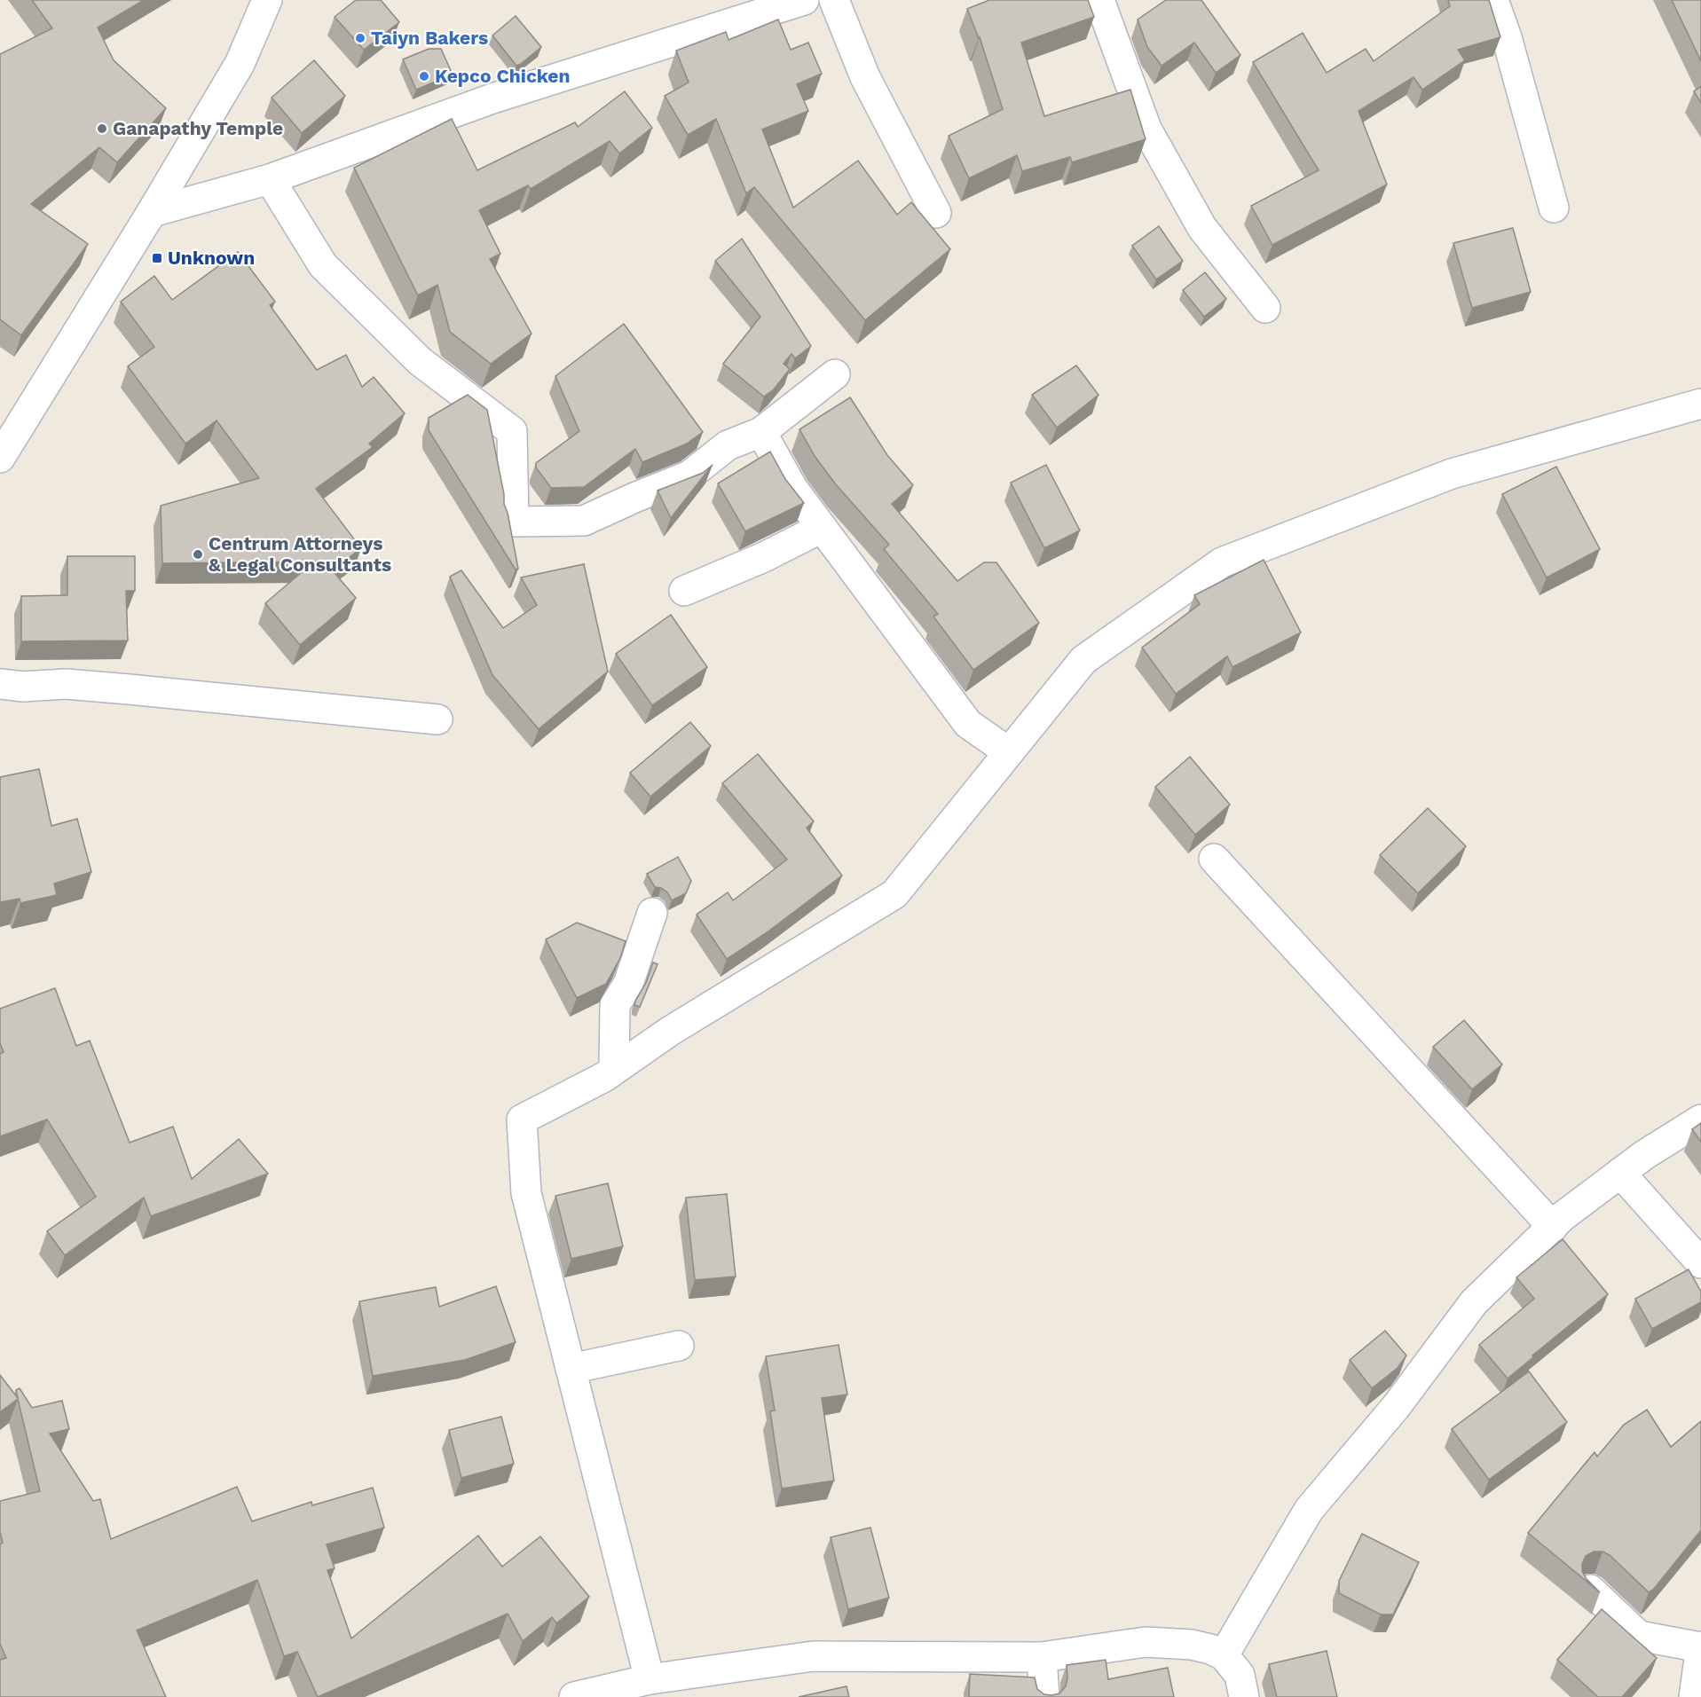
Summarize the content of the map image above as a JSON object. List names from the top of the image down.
{
  "places": {
    "other": [
      "Taiyn Bakers",
      "Kepco Chicken",
      "Ganapathy Temple",
      "Centrum Attorneys & Legal Consultants"
    ],
    "transit": ["Unknown"]
  }
}
